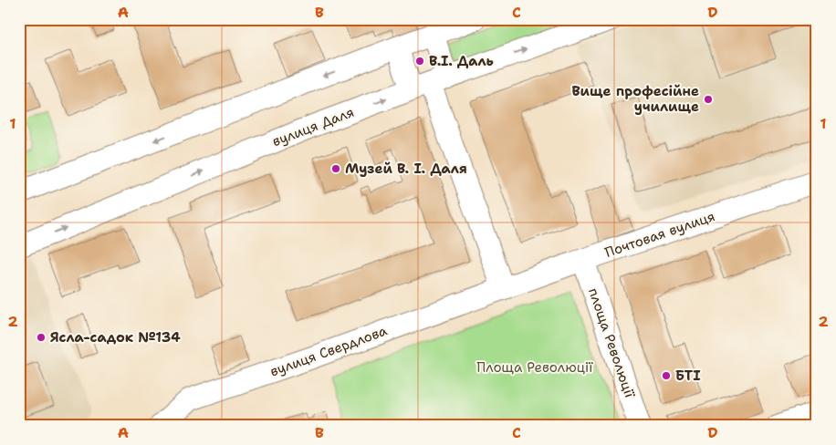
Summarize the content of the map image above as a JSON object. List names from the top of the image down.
{
  "streets": {
    "street": [
      "вулиця Даля",
      "Почтовая вулиця",
      "площа Революції",
      "вулиця Свердлова"
    ]
  },
  "crossings": [
    ["Почтовая вулиця", "площа Революції"],
    ["Почтовая вулиця", "вулиця Свердлова"]
  ],
  "parks": ["Площа Революції"],
  "places": [
    "В.І. Даль",
    "Вище професійне училище",
    "Музей В. І. Даля",
    "Ясла-садок №134",
    "БТІ"
  ],
  "grid": {
    "columns": [
      "A",
      "B",
      "C",
      "D"
    ],
    "rows": ["1", "2"]
  }
}
